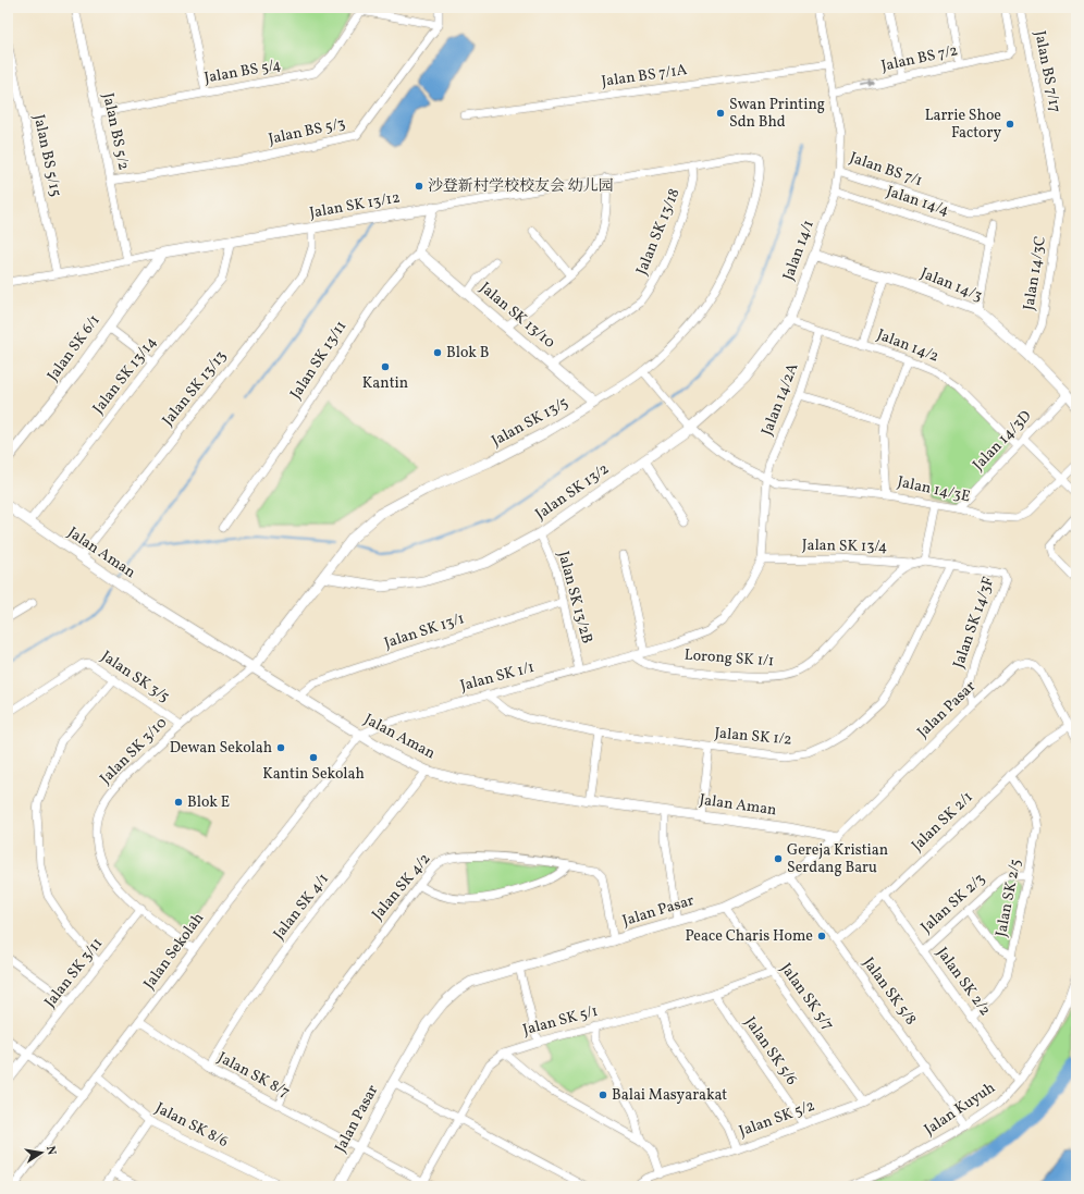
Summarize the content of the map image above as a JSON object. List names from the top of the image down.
{
  "streets": {
    "street": [
      "Jalan BS 7/2",
      "Jalan BS 5/4",
      "Jalan BS 7/17",
      "Jalan BS 7/1A",
      "Jalan BS 5/2",
      "Jalan BS 5/3",
      "Jalan BS 5/15",
      "Jalan BS 7/1",
      "Jalan 14/4",
      "Jalan SK 13/12",
      "Jalan SK 13/18",
      "Jalan 14/1",
      "Jalan 14/3C",
      "Jalan 14/3",
      "Jalan SK 13/10",
      "Jalan 14/2",
      "Jalan SK 6/1",
      "Jalan SK 13/11",
      "Jalan SK 13/14",
      "Jalan SK 13/13",
      "Jalan 14/2A",
      "Jalan SK 13/5",
      "Jalan 14/3D",
      "Jalan 14/3E",
      "Jalan SK 13/2",
      "Jalan SK 13/4",
      "Jalan Aman",
      "Jalan SK 13/2B",
      "Jalan SK 14/3F",
      "Jalan SK 13/1",
      "Lorong SK 1/1",
      "Jalan SK 3/5",
      "Jalan SK 1/1",
      "Jalan Pasar",
      "Jalan SK 1/2",
      "Jalan SK 3/10",
      "Jalan SK 2/1",
      "Jalan SK 4/2",
      "Jalan SK 2/5",
      "Jalan SK 2/3",
      "Jalan SK 4/1",
      "Jalan Sekolah",
      "Jalan SK 3/11",
      "Jalan SK 2/2",
      "Jalan SK 5/8",
      "Jalan SK 5/7",
      "Jalan SK 5/1",
      "Jalan SK 5/6",
      "Jalan SK 8/7",
      "Jalan Kuyuh",
      "Jalan SK 5/2",
      "Jalan SK 8/6"
    ]
  },
  "crossings": [
    ["Jalan BS 7/2", "Jalan BS 7/1"],
    ["Jalan BS 5/4", "Jalan BS 5/2"],
    ["Jalan BS 7/17", "Jalan BS 7/1"],
    ["Jalan BS 7/17", "Jalan 14/3C"],
    ["Jalan BS 7/1A", "Jalan BS 7/1"],
    ["Jalan BS 5/2", "Jalan BS 5/3"],
    ["Jalan BS 7/1", "Jalan 14/1"],
    ["Jalan BS 7/1", "Jalan 14/3C"],
    ["Jalan 14/4", "Jalan 14/1"],
    ["Jalan SK 13/12", "Jalan SK 13/18"],
    ["Jalan SK 13/12", "Jalan SK 6/1"],
    ["Jalan SK 13/12", "Jalan SK 13/11"],
    ["Jalan SK 13/12", "Jalan SK 13/14"],
    ["Jalan SK 13/12", "Jalan SK 13/13"],
    ["Jalan SK 13/12", "Jalan SK 13/5"],
    ["Jalan SK 13/18", "Jalan SK 13/10"],
    ["Jalan 14/1", "Jalan 14/3"],
    ["Jalan 14/1", "Jalan 14/2"],
    ["Jalan 14/1", "Jalan SK 13/2"],
    ["Jalan 14/3C", "Jalan 14/3"],
    ["Jalan 14/3", "Jalan 14/3D"],
    ["Jalan SK 13/10", "Jalan SK 13/11"],
    ["Jalan SK 13/10", "Jalan SK 13/5"],
    ["Jalan 14/2", "Jalan 14/2A"],
    ["Jalan 14/2", "Jalan 14/3D"],
    ["Jalan 14/2", "Jalan SK 13/2"],
    ["Jalan SK 13/14", "Jalan Aman"],
    ["Jalan SK 13/13", "Jalan Aman"],
    ["Jalan 14/2A", "Jalan 14/3E"],
    ["Jalan 14/2A", "Jalan SK 1/1"],
    ["Jalan SK 13/5", "Jalan SK 13/2"],
    ["Jalan SK 13/5", "Jalan Aman"],
    ["Jalan SK 13/5", "Jalan SK 3/10"],
    ["Jalan 14/3D", "Jalan 14/3E"],
    ["Jalan 14/3E", "Jalan SK 1/1"],
    ["Jalan SK 13/2", "Jalan SK 13/2B"],
    ["Jalan SK 13/4", "Jalan SK 14/3F"],
    ["Jalan SK 13/4", "Lorong SK 1/1"],
    ["Jalan SK 13/4", "Jalan SK 1/1"],
    ["Jalan Aman", "Jalan SK 13/1"],
    ["Jalan Aman", "Jalan SK 1/1"],
    ["Jalan Aman", "Jalan Pasar"],
    ["Jalan Aman", "Jalan SK 3/10"],
    ["Jalan Aman", "Jalan SK 4/1"],
    ["Jalan Aman", "Jalan Sekolah"],
    ["Jalan SK 13/2B", "Jalan SK 13/1"],
    ["Jalan SK 13/2B", "Jalan SK 1/1"],
    ["Jalan SK 14/3F", "Jalan Pasar"],
    ["Jalan SK 14/3F", "Jalan SK 1/2"],
    ["Lorong SK 1/1", "Jalan SK 1/1"],
    ["Jalan SK 3/5", "Jalan SK 3/10"],
    ["Jalan SK 1/1", "Jalan SK 1/2"],
    ["Jalan SK 1/1", "Jalan Sekolah"],
    ["Jalan Pasar", "Jalan SK 2/1"],
    ["Jalan Pasar", "Jalan SK 4/2"],
    ["Jalan Pasar", "Jalan SK 5/8"],
    ["Jalan Pasar", "Jalan SK 5/7"],
    ["Jalan Pasar", "Jalan SK 8/7"],
    ["Jalan SK 3/10", "Jalan Sekolah"],
    ["Jalan SK 3/10", "Jalan SK 3/11"],
    ["Jalan SK 2/1", "Jalan SK 2/5"],
    ["Jalan SK 2/1", "Jalan SK 2/2"],
    ["Jalan SK 2/1", "Jalan SK 5/8"],
    ["Jalan SK 4/2", "Jalan SK 8/7"],
    ["Jalan SK 2/5", "Jalan SK 2/3"],
    ["Jalan SK 2/5", "Jalan SK 2/2"],
    ["Jalan SK 2/3", "Jalan SK 2/2"],
    ["Jalan SK 4/1", "Jalan SK 8/7"],
    ["Jalan Sekolah", "Jalan SK 8/7"],
    ["Jalan Sekolah", "Jalan SK 8/6"],
    ["Jalan SK 2/2", "Jalan Kuyuh"],
    ["Jalan SK 5/8", "Jalan Kuyuh"],
    ["Jalan SK 5/8", "Jalan SK 5/2"],
    ["Jalan SK 5/7", "Jalan SK 5/1"],
    ["Jalan SK 5/7", "Jalan SK 5/2"],
    ["Jalan SK 5/1", "Jalan SK 5/6"],
    ["Jalan SK 5/1", "Jalan SK 8/7"],
    ["Jalan SK 5/6", "Jalan SK 5/2"]
  ],
  "places": [
    "Swan Printing Sdn Bhd",
    "Larrie Shoe Factory",
    "沙登新村学校校友会 幼儿园",
    "Blok B",
    "Kantin",
    "Dewan Sekolah",
    "Kantin Sekolah",
    "Blok E",
    "Gereja Kristian Serdang Baru",
    "Peace Charis Home",
    "Balai Masyarakat"
  ],
  "north": "right"
}
